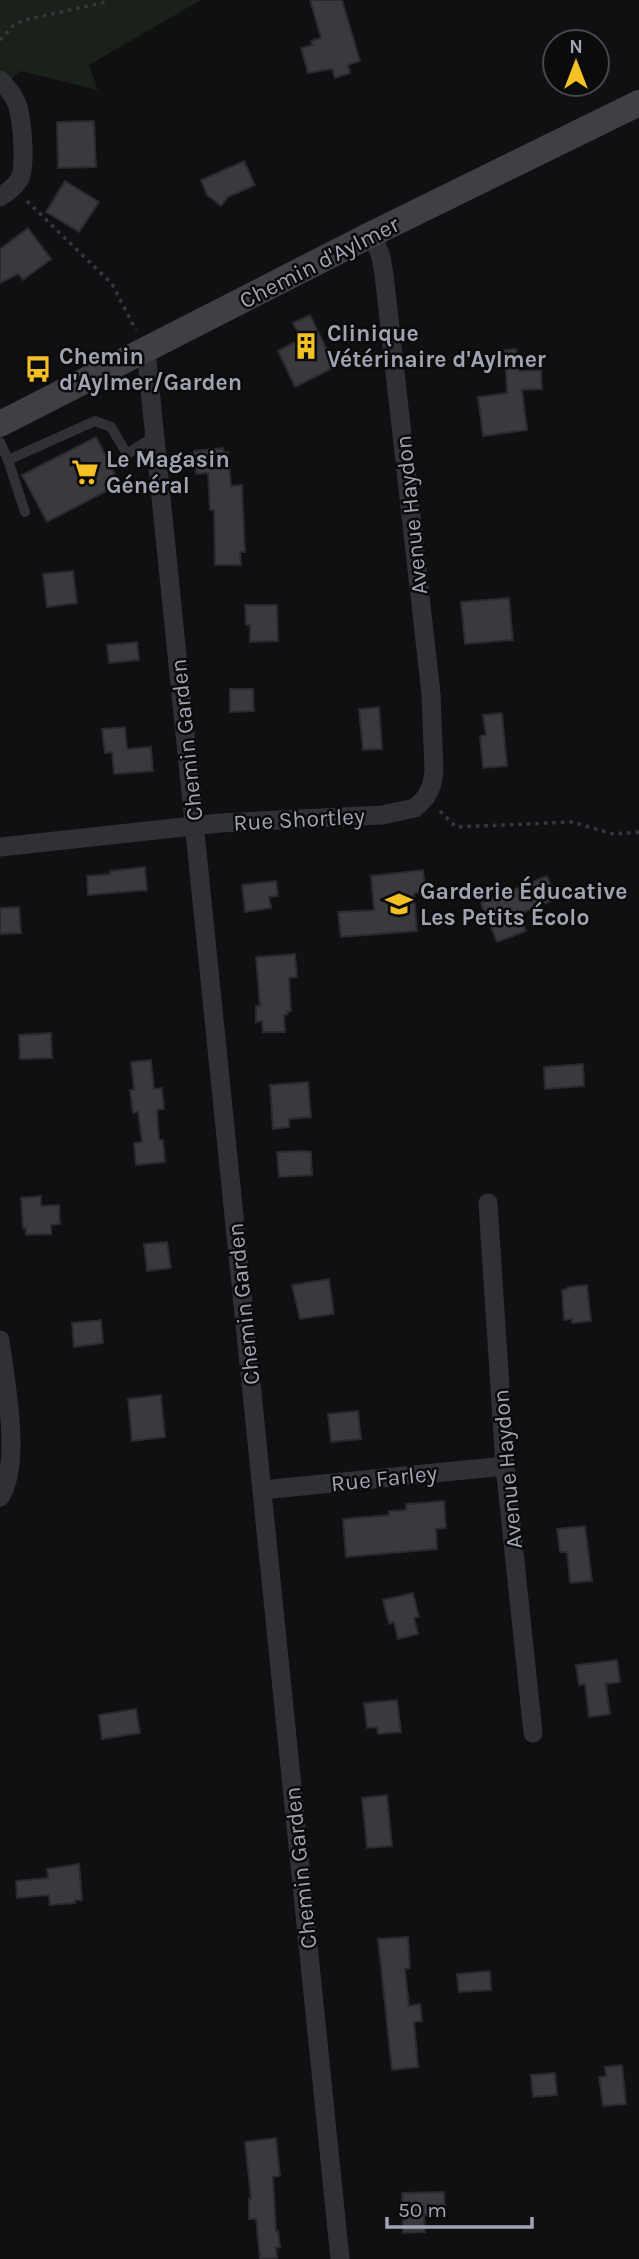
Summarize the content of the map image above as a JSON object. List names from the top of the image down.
{
  "streets": {
    "main road": ["Chemin d'Aylmer"],
    "street": [
      "Avenue Haydon",
      "Chemin Garden",
      "Rue Shortley",
      "Rue Farley"
    ]
  },
  "crossings": [
    ["Chemin d'Aylmer", "Avenue Haydon"],
    ["Chemin d'Aylmer", "Chemin Garden"],
    ["Avenue Haydon", "Rue Shortley"],
    ["Avenue Haydon", "Rue Farley"],
    ["Chemin Garden", "Rue Shortley"],
    ["Chemin Garden", "Rue Farley"]
  ],
  "places": {
    "building": ["Clinique Vétérinaire d'Aylmer"],
    "bus stop": ["Chemin d'Aylmer/Garden"],
    "supermarket": ["Le Magasin Général"],
    "school or university": ["Garderie Éducative Les Petits Écolo"]
  },
  "scale_bar": "50 m",
  "north": "top"
}
